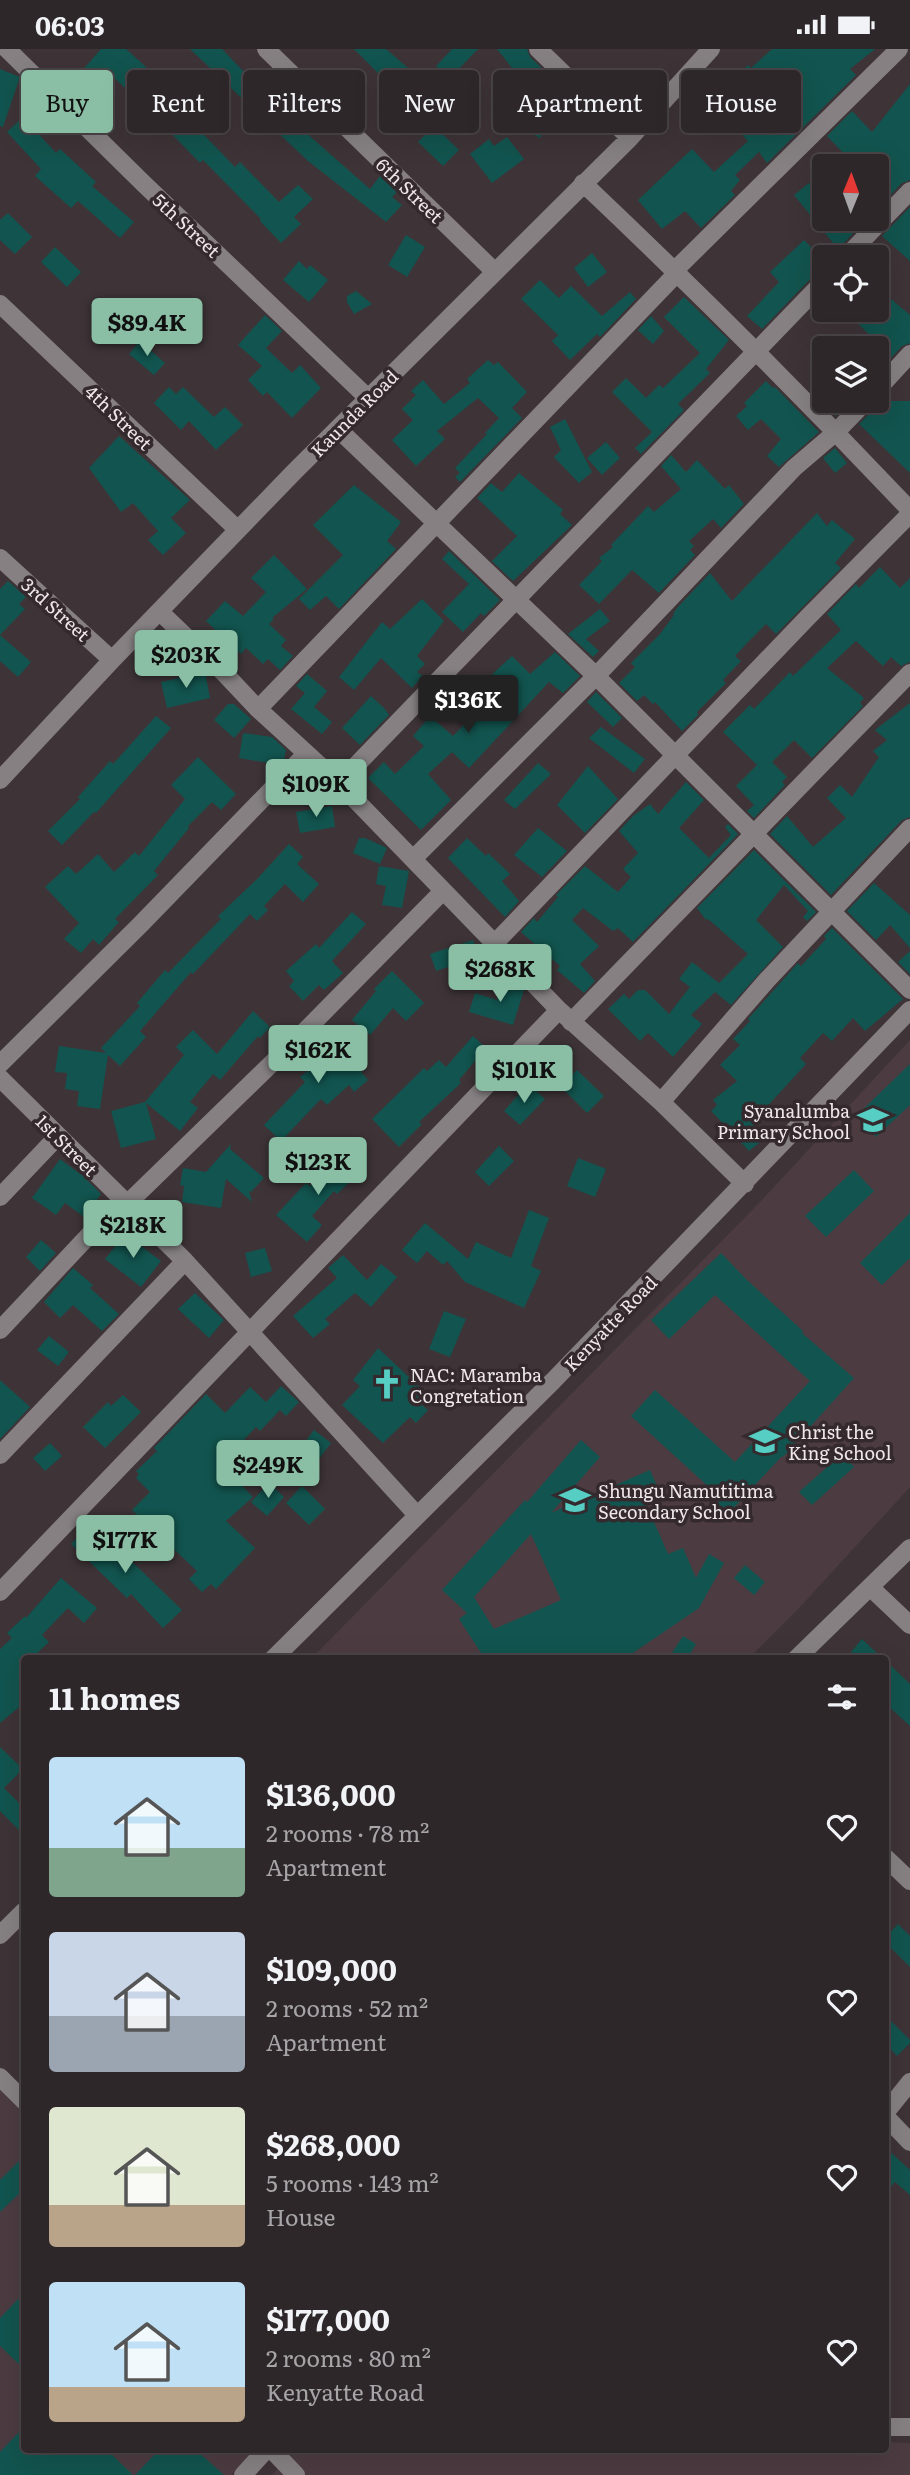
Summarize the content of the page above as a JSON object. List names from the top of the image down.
{
  "streets": {
    "street": [
      "6th Street",
      "5th Street",
      "Kaunda Road",
      "4th Street",
      "3rd Street",
      "1st Street",
      "Kenyatte Road"
    ]
  },
  "crossings": [
    ["6th Street", "Kaunda Road"],
    ["5th Street", "Kaunda Road"],
    ["Kaunda Road", "4th Street"],
    ["Kaunda Road", "3rd Street"],
    ["1st Street", "Kenyatte Road"]
  ],
  "places": {
    "school or university": ["Syanalumba Primary School", "Christ the King School", "Shungu Namutitima Secondary School"],
    "church": ["NAC: Maramba Congretation"]
  },
  "north": "top",
  "page": {
    "status": "06:03",
    "chip": [
      "Buy",
      "Rent",
      "Filters",
      "New",
      "Apartment",
      "House"
    ],
    "price": [
      "$89.4K",
      "$203K",
      "$136K",
      "$109K",
      "$268K",
      "$162K",
      "$101K",
      "$123K",
      "$218K",
      "$249K",
      "$177K"
    ],
    "heading": "11 homes",
    "list": [
      {
        "name": "$136,000",
        "note": "2 rooms · 78 m² · Apartment"
      },
      {
        "name": "$109,000",
        "note": "2 rooms · 52 m² · Apartment"
      },
      {
        "name": "$268,000",
        "note": "5 rooms · 143 m² · House"
      },
      {
        "name": "$177,000",
        "note": "2 rooms · 80 m² · Kenyatte Road"
      }
    ]
  }
}
